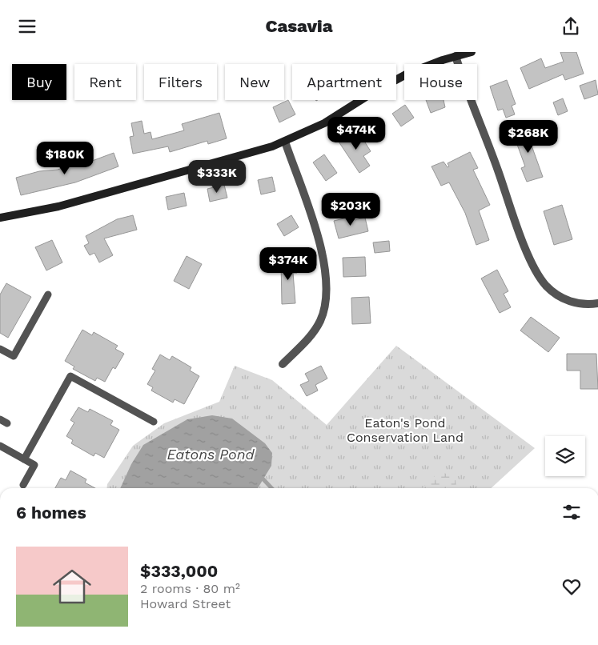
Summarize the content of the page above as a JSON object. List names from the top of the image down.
{
  "water": ["Eatons Pond"],
  "parks": ["Eaton's Pond Conservation Land"],
  "page": {
    "header": "Casavia",
    "chip": [
      "Buy",
      "Rent",
      "Filters",
      "New",
      "Apartment",
      "House"
    ],
    "price": [
      "$474K",
      "$268K",
      "$180K",
      "$333K",
      "$203K",
      "$374K"
    ],
    "heading": "6 homes",
    "list": [
      {
        "name": "$333,000",
        "note": "2 rooms · 80 m² · Howard Street"
      }
    ]
  }
}
